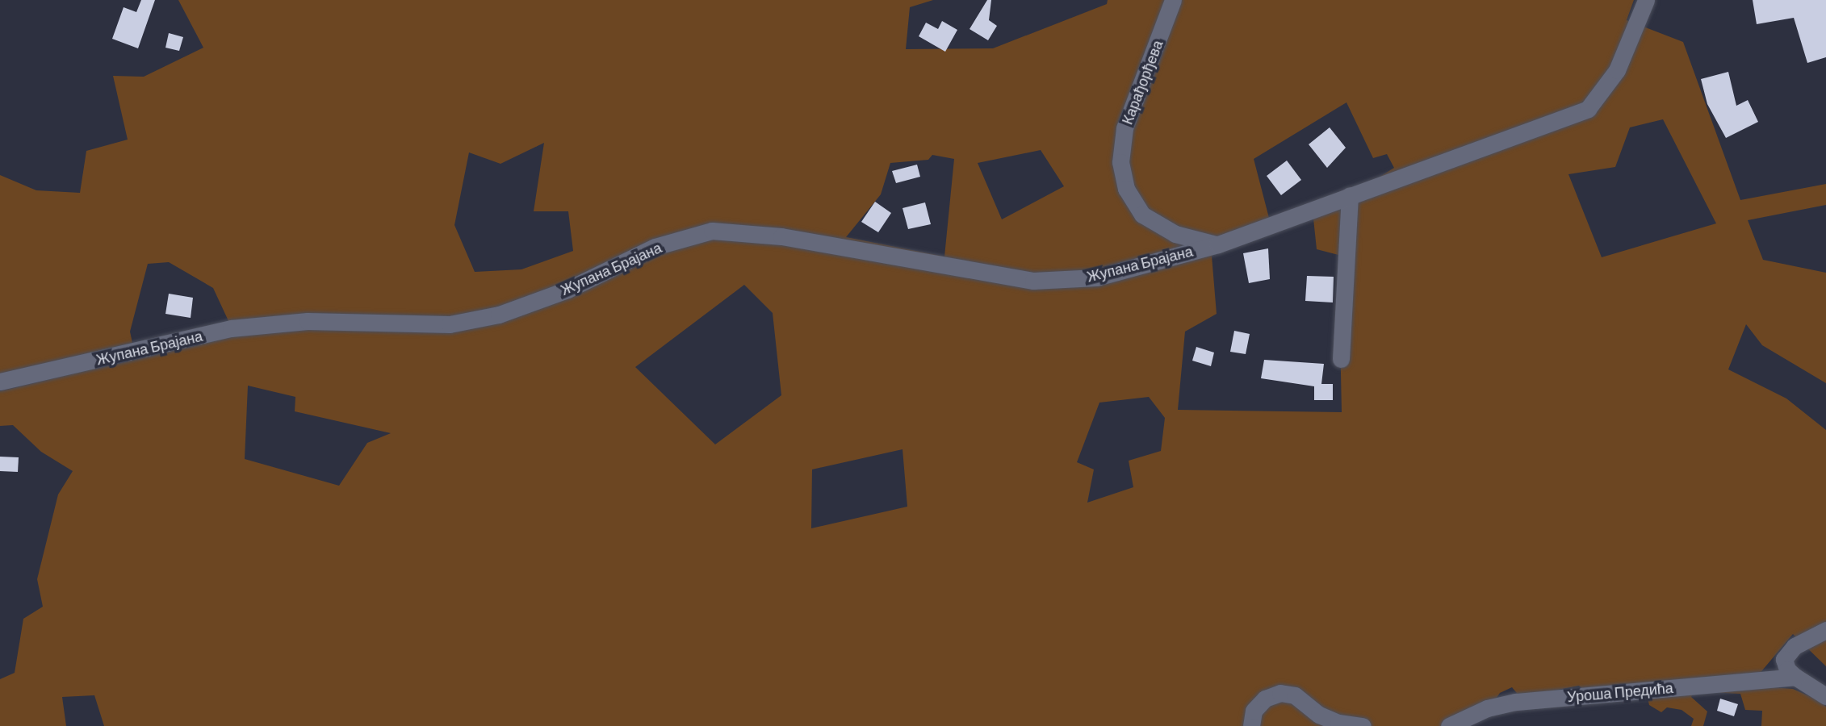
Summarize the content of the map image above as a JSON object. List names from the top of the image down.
{
  "streets": {
    "street": ["Карађорђева", "Жупана Брајана", "Уроша Предића"]
  },
  "crossings": [
    ["Карађорђева", "Жупана Брајана"]
  ]
}
